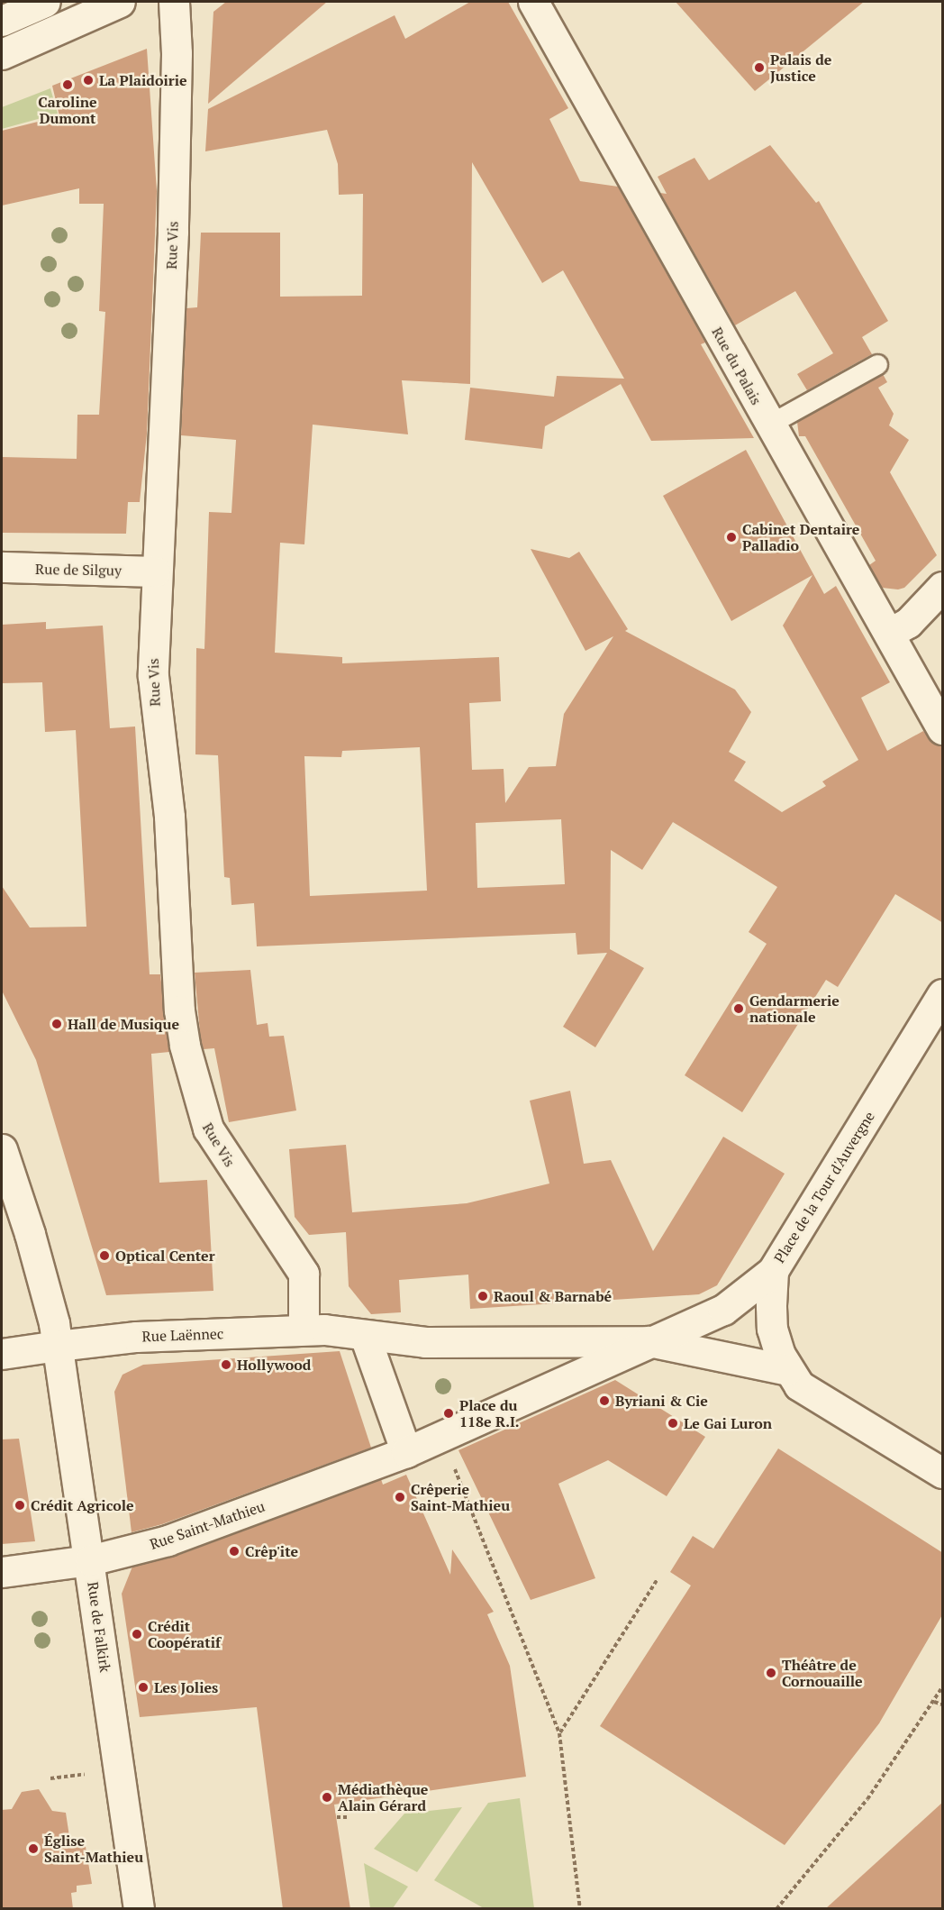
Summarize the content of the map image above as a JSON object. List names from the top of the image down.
{
  "streets": {
    "street": [
      "Rue Vis",
      "Rue du Palais",
      "Rue de Silguy",
      "Place de la Tour d'Auvergne",
      "Rue Laënnec",
      "Rue Saint-Mathieu",
      "Rue de Falkirk"
    ]
  },
  "crossings": [
    ["Rue Vis", "Rue de Silguy"],
    ["Rue Vis", "Rue Laënnec"],
    ["Rue Laënnec", "Rue de Falkirk"],
    ["Rue Saint-Mathieu", "Rue de Falkirk"]
  ],
  "places": [
    "Palais de Justice",
    "La Plaidoirie",
    "Caroline Dumont",
    "Cabinet Dentaire Palladio",
    "Gendarmerie nationale",
    "Hall de Musique",
    "Optical Center",
    "Raoul & Barnabé",
    "Hollywood",
    "Byriani & Cie",
    "Place du 118e R.I.",
    "Le Gai Luron",
    "Crêperie Saint-Mathieu",
    "Crédit Agricole",
    "Crêp'ite",
    "Crédit Coopératif",
    "Théâtre de Cornouaille",
    "Les Jolies",
    "Médiathèque Alain Gérard",
    "Église Saint-Mathieu"
  ]
}
